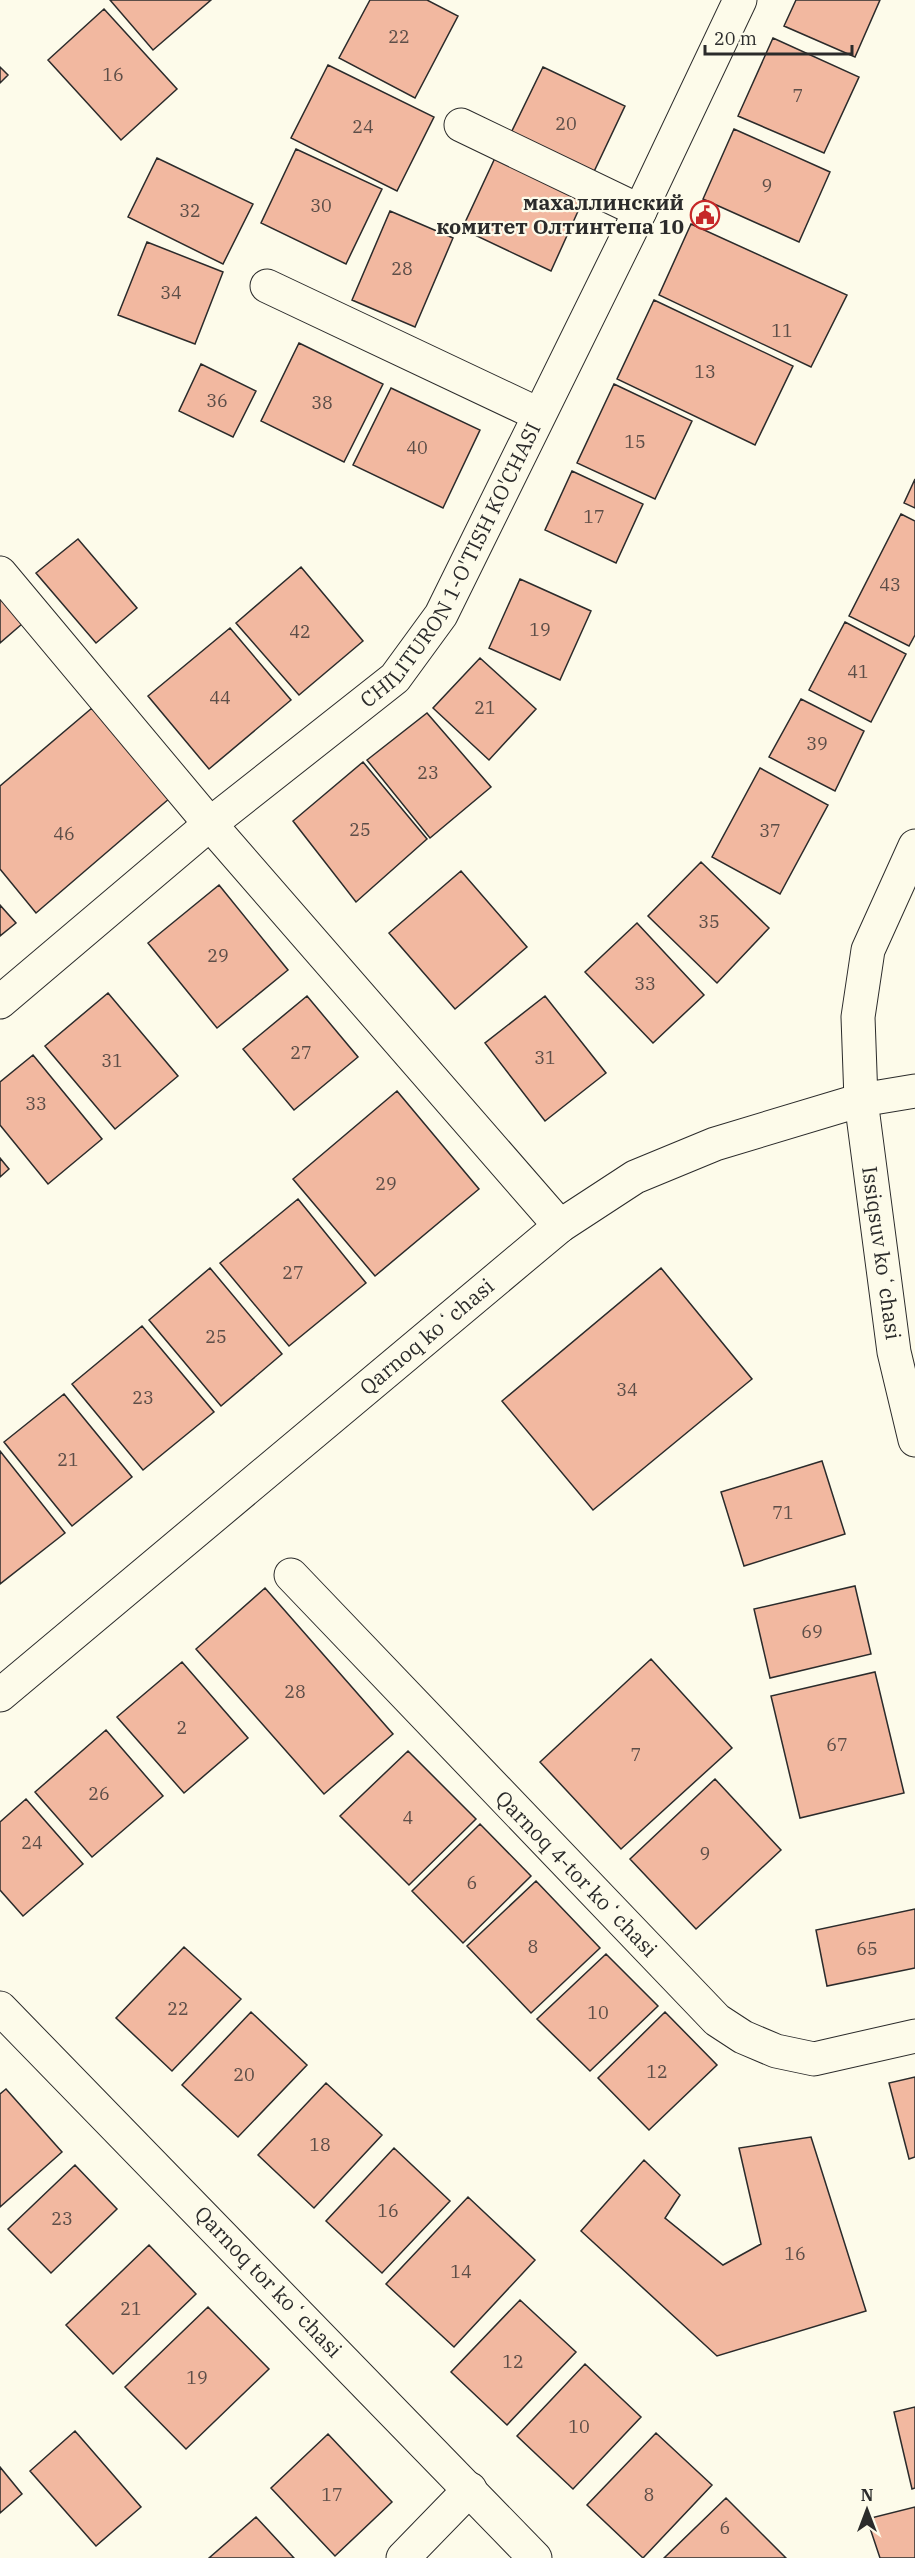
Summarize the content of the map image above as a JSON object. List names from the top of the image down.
{
  "streets": {
    "street": [
      "CHILITURON 1-O'TISH KO'CHASI",
      "Issiqsuv koʻchasi",
      "Qarnoq koʻchasi",
      "Qarnoq 4-tor koʻchasi",
      "Qarnoq tor koʻchasi"
    ]
  },
  "crossings": [
    ["Issiqsuv koʻchasi", "Qarnoq koʻchasi"]
  ],
  "places": {
    "public building": ["махаллинский комитет Олтинтепа 10"]
  },
  "house_numbers": [
    "22",
    "16",
    "7",
    "20",
    "24",
    "9",
    "30",
    "32",
    "28",
    "34",
    "11",
    "13",
    "36",
    "38",
    "15",
    "40",
    "17",
    "43",
    "19",
    "42",
    "41",
    "44",
    "21",
    "39",
    "23",
    "25",
    "37",
    "46",
    "35",
    "29",
    "33",
    "27",
    "31",
    "31",
    "33",
    "29",
    "27",
    "25",
    "34",
    "23",
    "21",
    "71",
    "69",
    "28",
    "2",
    "67",
    "7",
    "26",
    "4",
    "24",
    "9",
    "6",
    "8",
    "65",
    "22",
    "10",
    "12",
    "20",
    "18",
    "16",
    "23",
    "16",
    "14",
    "21",
    "12",
    "19",
    "10",
    "17",
    "8",
    "6"
  ],
  "scale_bar": "20 m",
  "north": "top"
}
